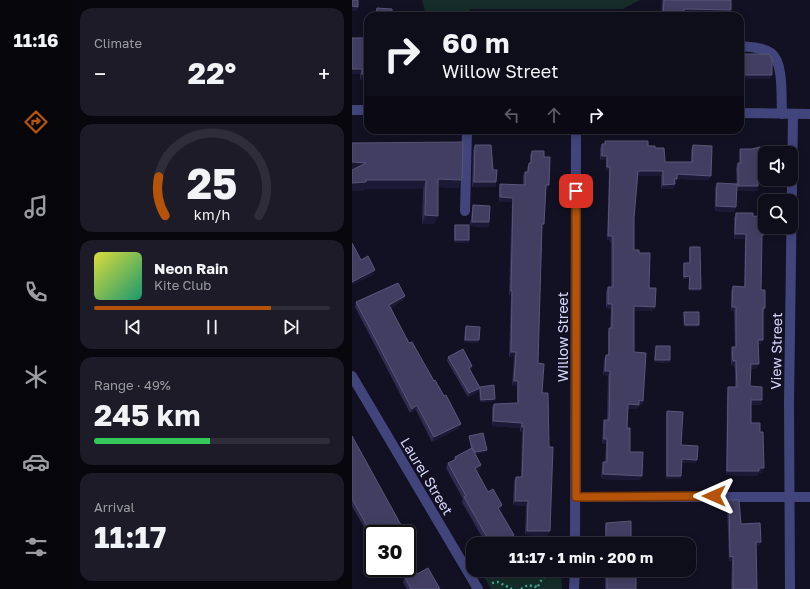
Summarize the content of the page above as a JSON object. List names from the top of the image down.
{
  "streets": {
    "street": ["Willow Street", "View Street", "Laurel Street"]
  },
  "page": {
    "tabs": "11:16",
    "tile": [
      "Climate",
      ["Range · 49%", "245 km"],
      ["Arrival", "11:17"]
    ],
    "turn": ["60 m", "Willow Street"],
    "heat": ["−", "22°", "+"],
    "song": ["Neon Rain", "Kite Club"],
    "limit": "30",
    "trip": "11:17 · 1 min · 200 m",
    "gauge": ["25", "km/h"]
  }
}
